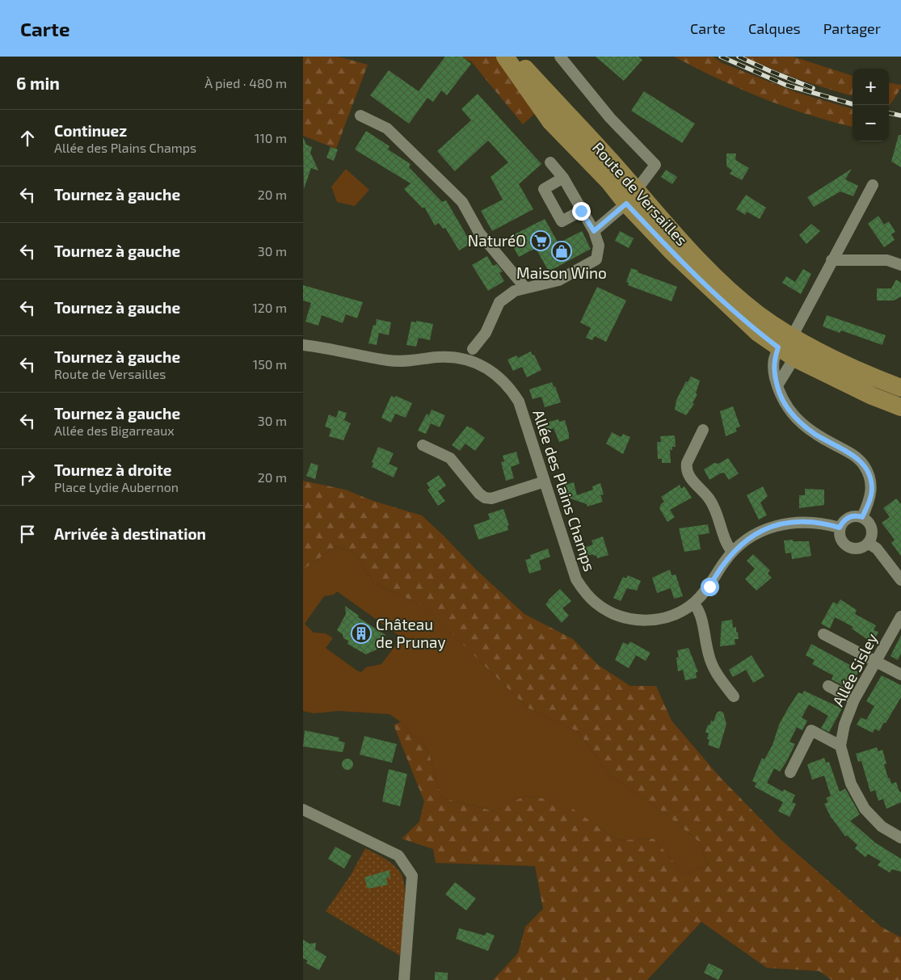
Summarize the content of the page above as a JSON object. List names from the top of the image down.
{
  "streets": {
    "main road": ["Route de Versailles"],
    "street": ["Allée des Plains Champs", "Allée Sisley"]
  },
  "places": {
    "supermarket": ["NaturéO"],
    "shop": ["Maison Wino"],
    "building": ["Château de Prunay"]
  },
  "page": {
    "header": "Carte",
    "nav": ["Carte", "Calques", "Partager"],
    "heading": ["6 min", "À pied · 480 m"],
    "map_buttons": ["+", "−"],
    "list": [
      ["Continuez", "Allée des Plains Champs", "110 m"],
      ["Tournez à gauche", "20 m"],
      ["Tournez à gauche", "30 m"],
      ["Tournez à gauche", "120 m"],
      ["Tournez à gauche", "Route de Versailles", "150 m"],
      ["Tournez à gauche", "Allée des Bigarreaux", "30 m"],
      ["Tournez à droite", "Place Lydie Aubernon", "20 m"],
      "Arrivée à destination"
    ]
  }
}
